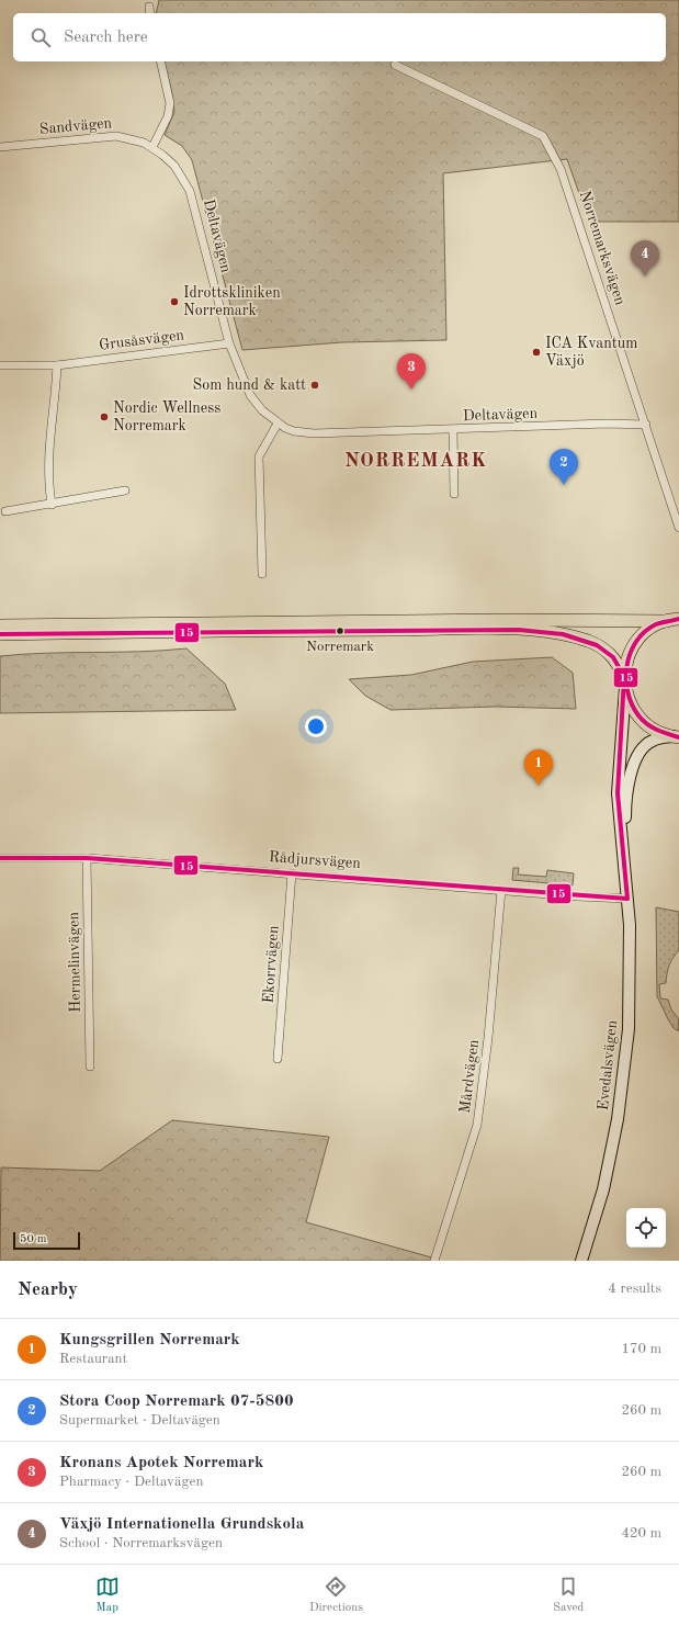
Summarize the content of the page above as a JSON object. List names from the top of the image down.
{
  "streets": {
    "street": [
      "Sandvägen",
      "Deltavägen",
      "Norremarksvägen",
      "Grusåsvägen",
      "Rådjursvägen",
      "Hermelinvägen",
      "Ekorrvägen",
      "Evedalsvägen",
      "Mårdvägen"
    ]
  },
  "crossings": [
    ["Sandvägen", "Deltavägen"],
    ["Deltavägen", "Norremarksvägen"],
    ["Deltavägen", "Grusåsvägen"],
    ["Rådjursvägen", "Hermelinvägen"],
    ["Rådjursvägen", "Ekorrvägen"],
    ["Rådjursvägen", "Evedalsvägen"],
    ["Rådjursvägen", "Mårdvägen"]
  ],
  "districts": ["NORREMARK"],
  "places": [
    "Idrottskliniken Norremark",
    "ICA Kvantum Växjö",
    "Som hund & katt",
    "Nordic Wellness Norremark",
    "Norremark"
  ],
  "lines": ["transit line 15"],
  "scale_bar": "50 m",
  "page": {
    "search": "Search here",
    "pins": [
      "4",
      "3",
      "2",
      "1"
    ],
    "scale": "50 m",
    "heading": ["Nearby", "4 results"],
    "list": [
      {
        "mark": "1",
        "name": "Kungsgrillen Norremark",
        "note": "Restaurant",
        "value": "170 m"
      },
      {
        "mark": "2",
        "name": "Stora Coop Norremark 07-5800",
        "note": "Supermarket · Deltavägen",
        "value": "260 m"
      },
      {
        "mark": "3",
        "name": "Kronans Apotek Norremark",
        "note": "Pharmacy · Deltavägen",
        "value": "260 m"
      },
      {
        "mark": "4",
        "name": "Växjö Internationella Grundskola",
        "note": "School · Norremarksvägen",
        "value": "420 m"
      }
    ],
    "nav": ["Map", "Directions", "Saved"]
  }
}
